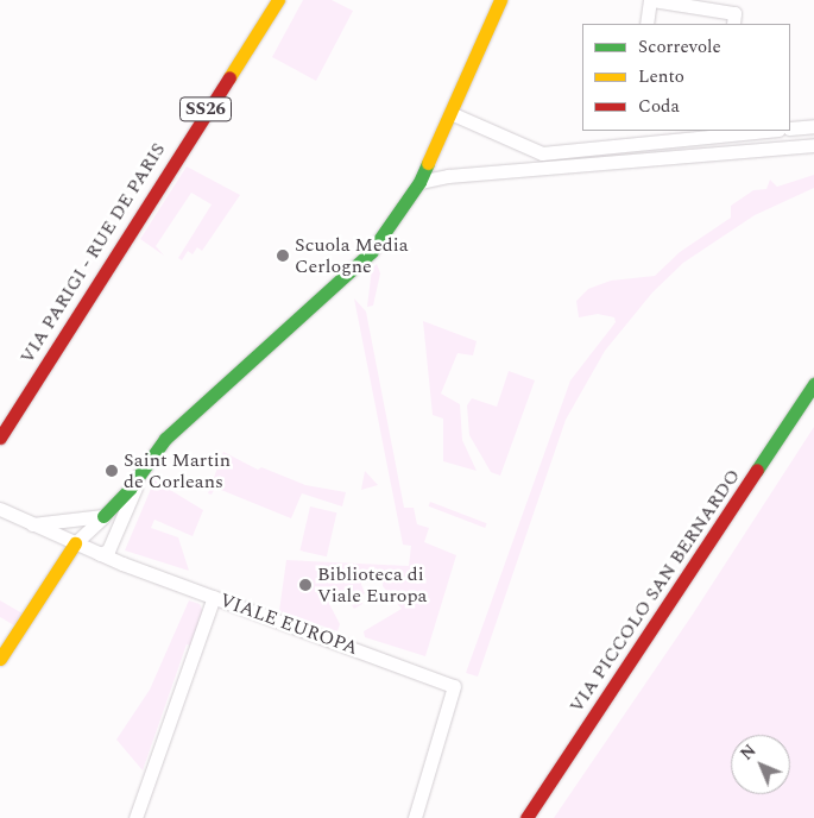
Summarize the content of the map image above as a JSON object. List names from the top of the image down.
{
  "streets": {
    "street": [
      "SS26",
      "VIA PARIGI - RUE DE PARIS",
      "VIA PICCOLO SAN BERNARDO",
      "VIALE EUROPA"
    ]
  },
  "places": ["Scuola Media Cerlogne", "Saint Martin de Corleans", "Biblioteca di Viale Europa"],
  "legend": ["Scorrevole", "Lento", "Coda"],
  "north": "top left"
}
